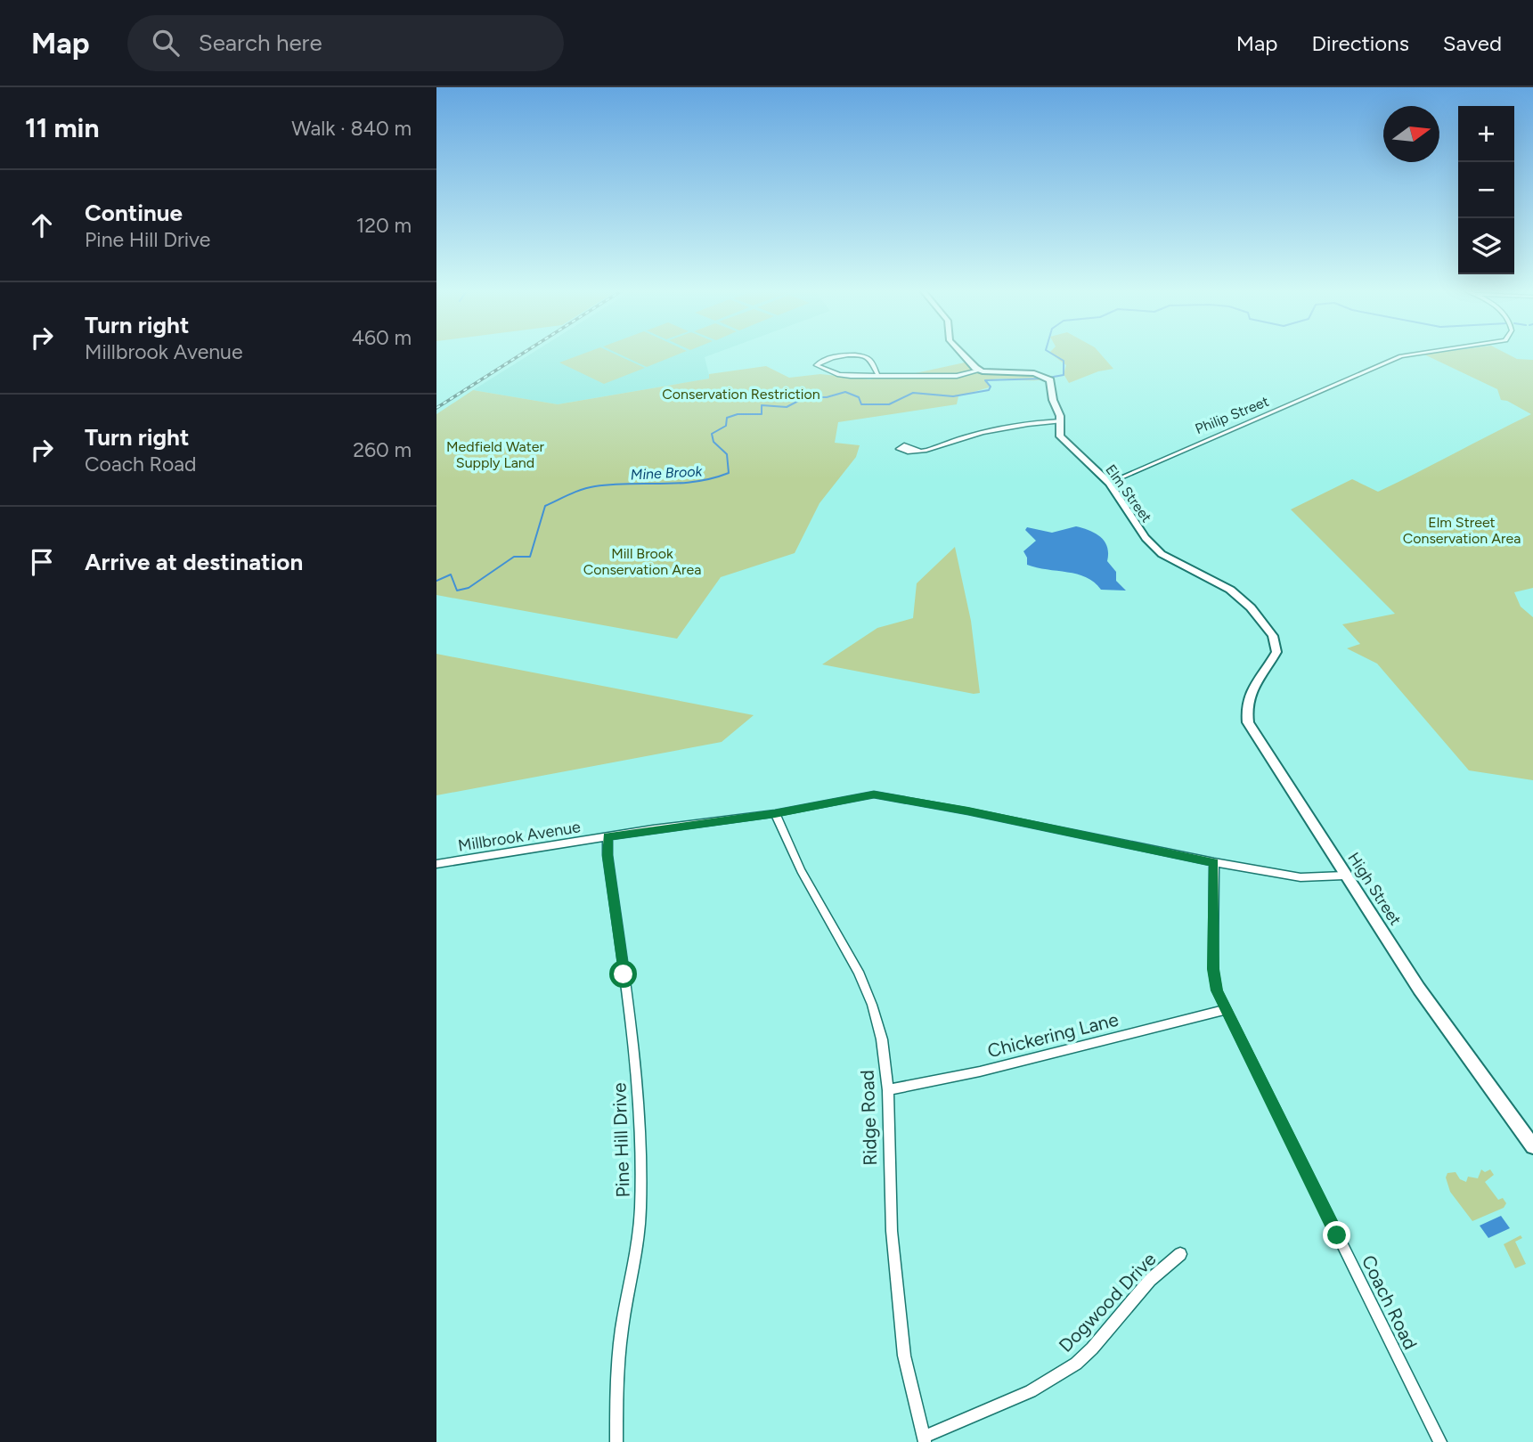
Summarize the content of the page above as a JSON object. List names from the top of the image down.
{
  "streets": {
    "street": [
      "Philip Street",
      "Elm Street",
      "Millbrook Avenue",
      "High Street",
      "Chickering Lane",
      "Ridge Road",
      "Pine Hill Drive",
      "Dogwood Drive",
      "Coach Road"
    ]
  },
  "crossings": [
    ["Philip Street", "Elm Street"],
    ["Elm Street", "High Street"],
    ["Millbrook Avenue", "High Street"],
    ["Millbrook Avenue", "Ridge Road"],
    ["Millbrook Avenue", "Pine Hill Drive"],
    ["Millbrook Avenue", "Coach Road"],
    ["Chickering Lane", "Ridge Road"],
    ["Chickering Lane", "Coach Road"],
    ["Ridge Road", "Dogwood Drive"]
  ],
  "water": ["Mine Brook"],
  "parks": [
    "Conservation Restriction",
    "Medfield Water Supply Land",
    "Elm Street Conservation Area",
    "Mill Brook Conservation Area"
  ],
  "north": "right",
  "page": {
    "header": "Map",
    "search": "Search here",
    "nav": ["Map", "Directions", "Saved"],
    "heading": ["11 min", "Walk · 840 m"],
    "map_buttons": ["+", "−"],
    "list": [
      ["Continue", "Pine Hill Drive", "120 m"],
      ["Turn right", "Millbrook Avenue", "460 m"],
      ["Turn right", "Coach Road", "260 m"],
      "Arrive at destination"
    ]
  }
}
